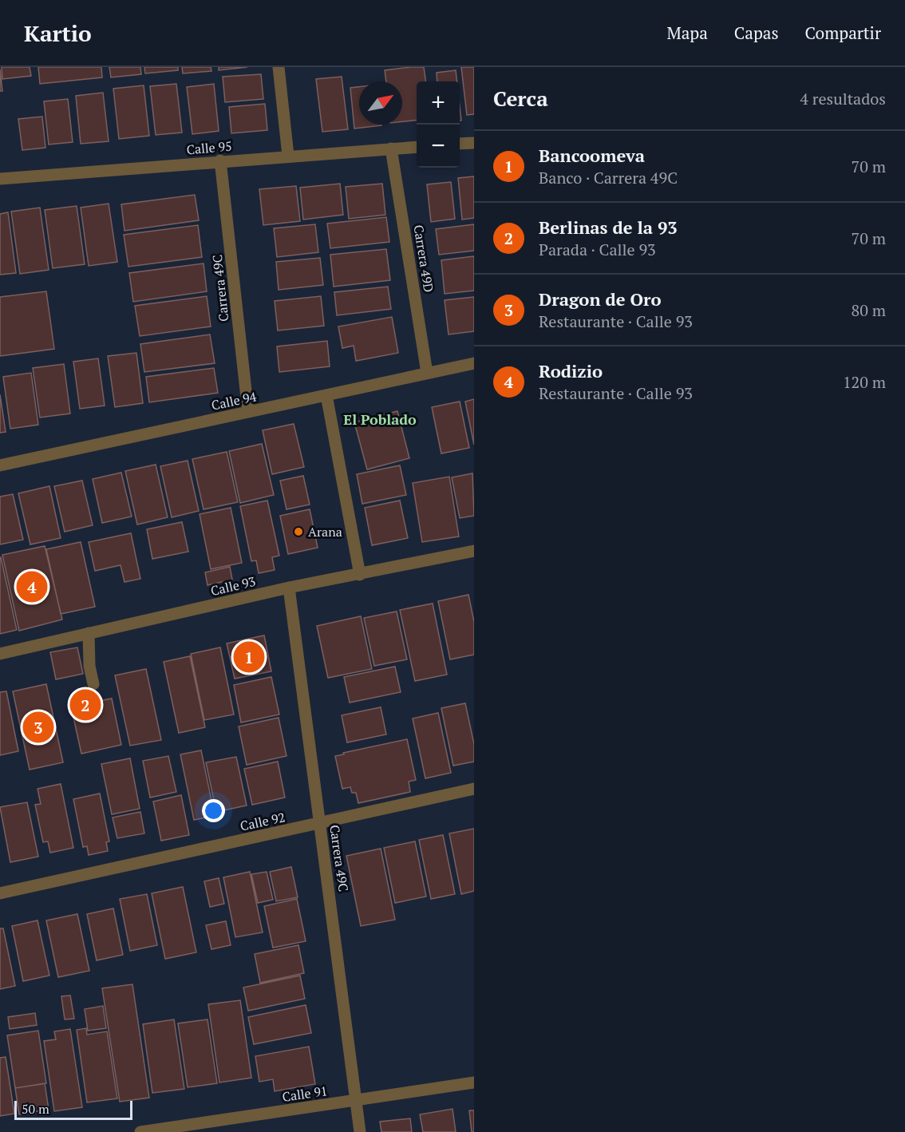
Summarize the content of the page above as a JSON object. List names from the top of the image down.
{
  "streets": {
    "street": [
      "Calle 95",
      "Carrera 49D",
      "Carrera 49C",
      "Calle 94",
      "Calle 93",
      "Calle 92",
      "Calle 91"
    ]
  },
  "crossings": [
    ["Calle 95", "Carrera 49D"],
    ["Calle 95", "Carrera 49C"],
    ["Carrera 49D", "Calle 94"],
    ["Carrera 49C", "Calle 94"],
    ["Carrera 49C", "Calle 93"],
    ["Carrera 49C", "Calle 92"],
    ["Carrera 49C", "Calle 91"]
  ],
  "districts": ["El Poblado"],
  "places": ["Arana"],
  "scale_bar": "50 m",
  "north": "top right",
  "page": {
    "header": "Kartio",
    "nav": ["Mapa", "Capas", "Compartir"],
    "heading": ["Cerca", "4 resultados"],
    "map_buttons": ["+", "−"],
    "list": [
      {
        "mark": "1",
        "name": "Bancoomeva",
        "note": "Banco · Carrera 49C",
        "value": "70 m"
      },
      {
        "mark": "2",
        "name": "Berlinas de la 93",
        "note": "Parada · Calle 93",
        "value": "70 m"
      },
      {
        "mark": "3",
        "name": "Dragon de Oro",
        "note": "Restaurante · Calle 93",
        "value": "80 m"
      },
      {
        "mark": "4",
        "name": "Rodizio",
        "note": "Restaurante · Calle 93",
        "value": "120 m"
      }
    ],
    "pins": [
      "4",
      "1",
      "2",
      "3"
    ],
    "scale": "50 m"
  }
}
